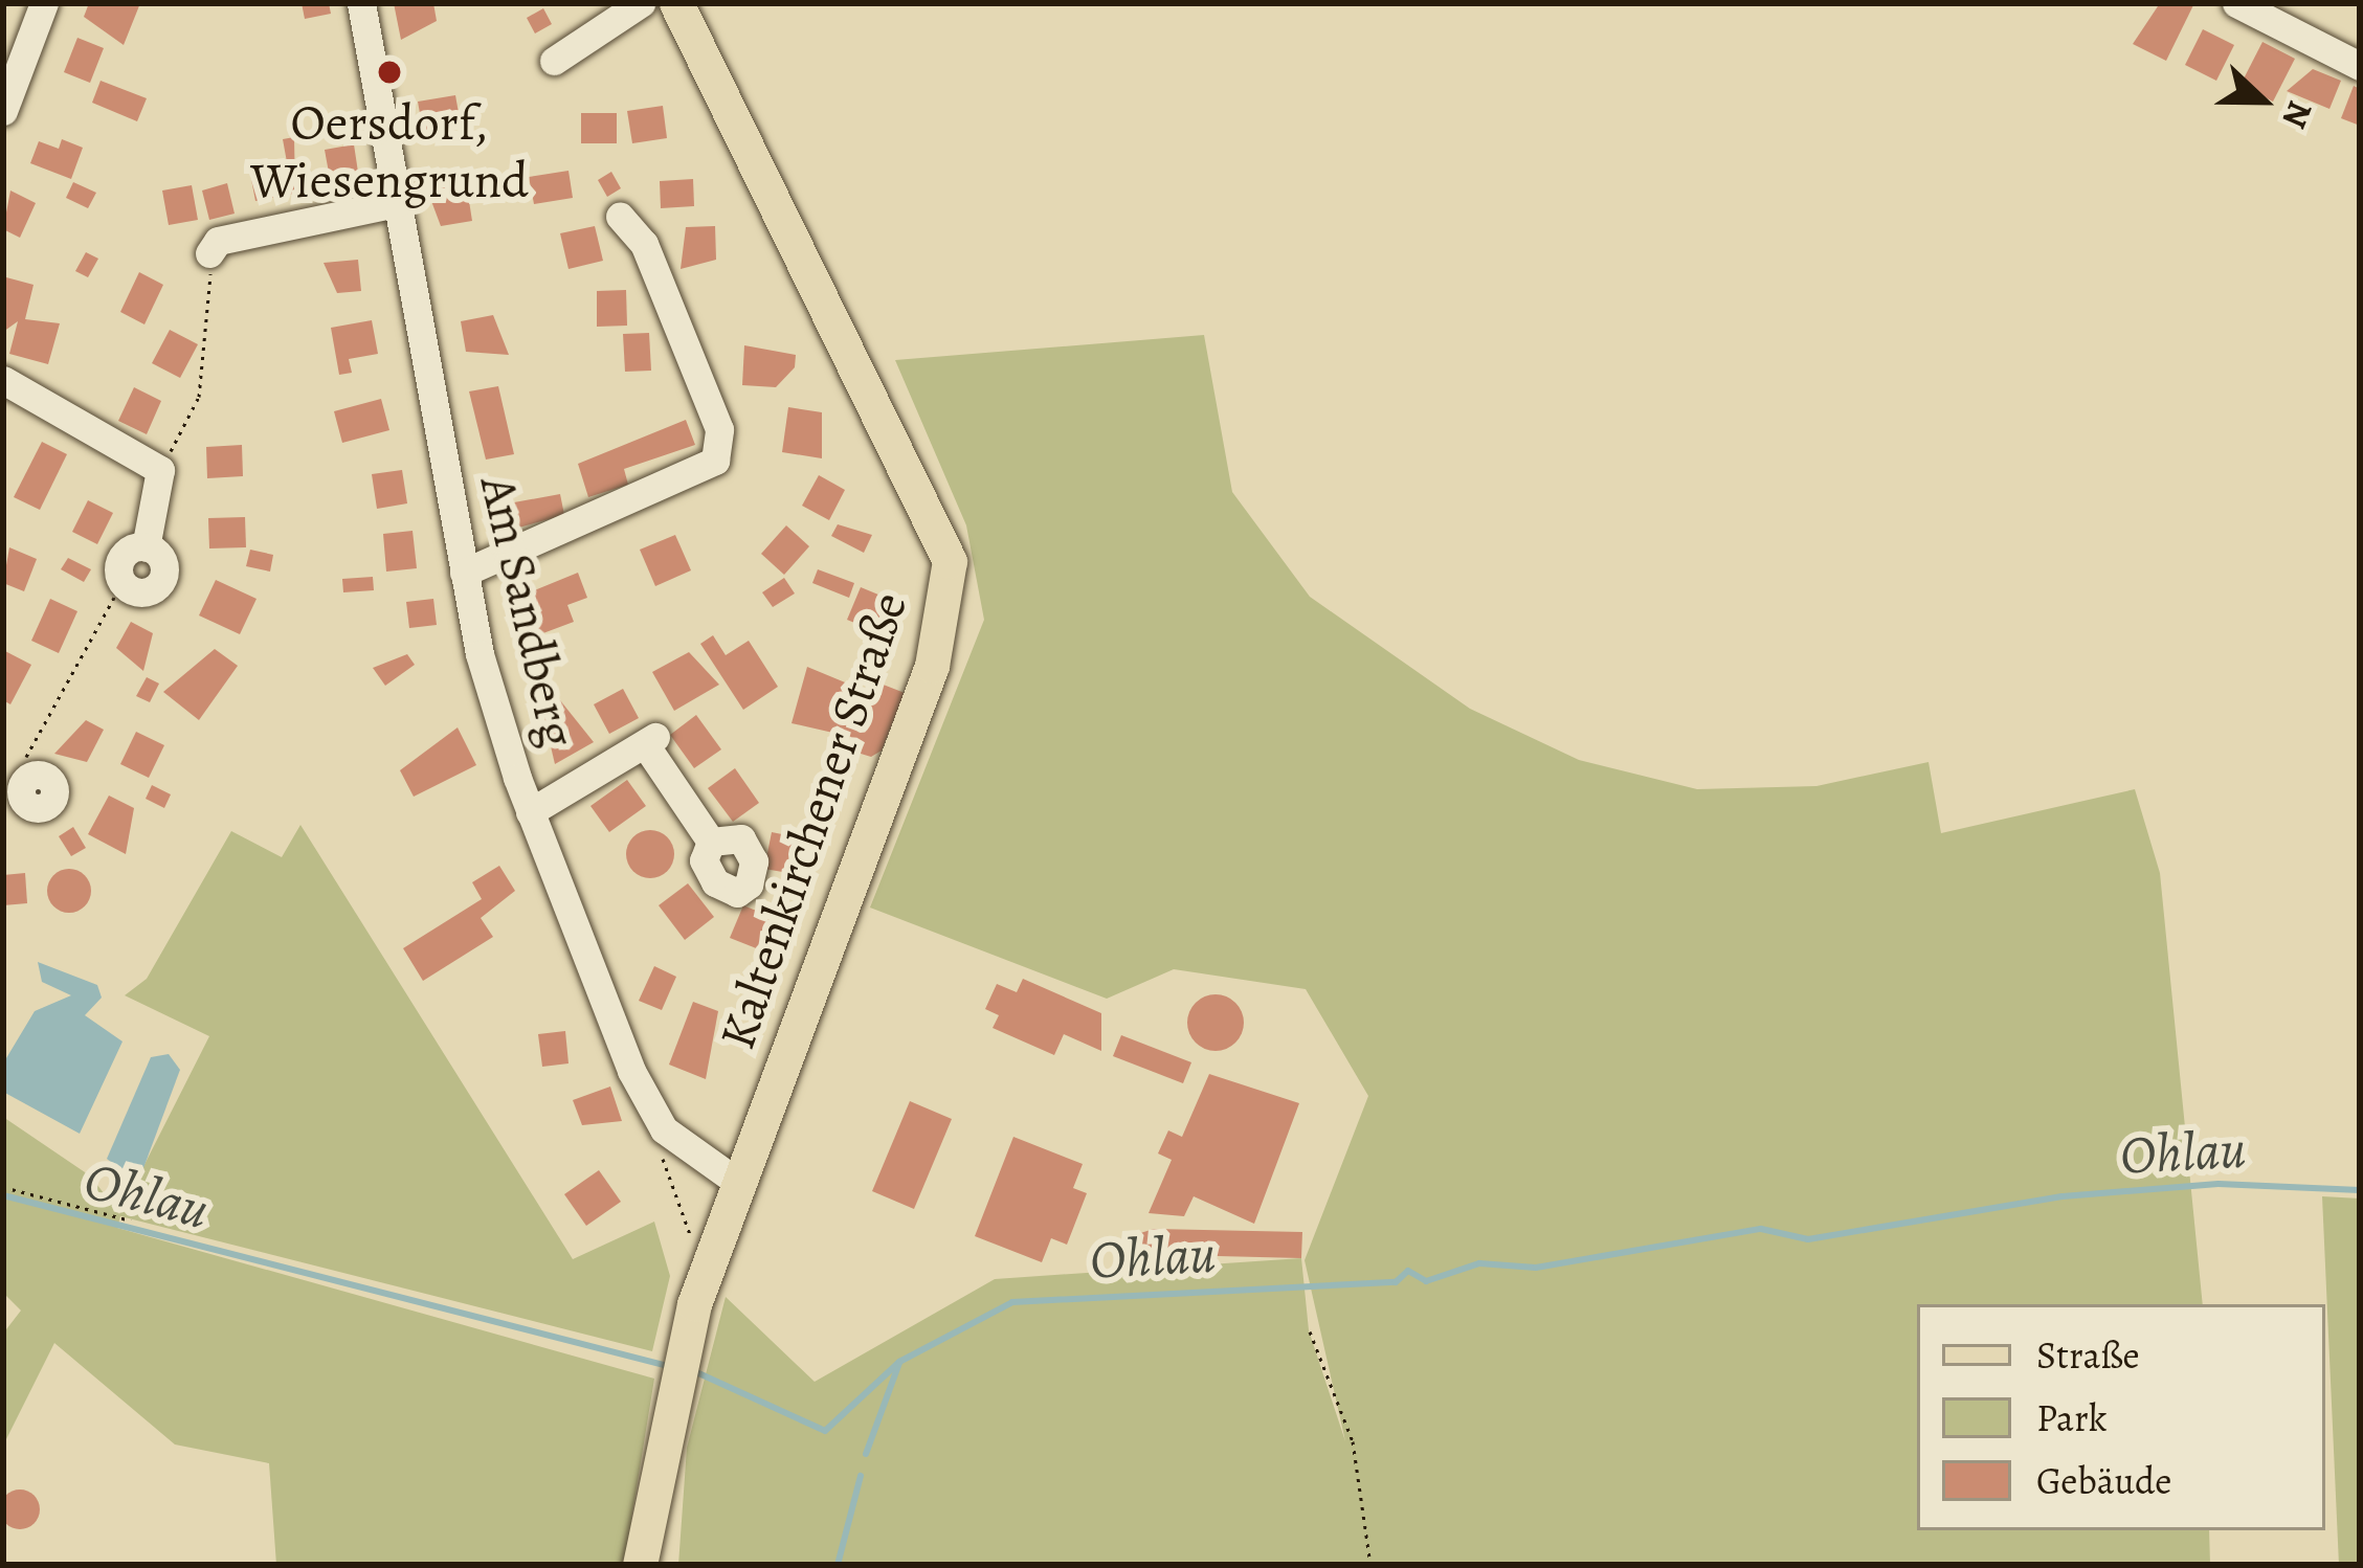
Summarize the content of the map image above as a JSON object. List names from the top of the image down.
{
  "streets": {
    "main road": ["Kaltenkirchener Straße"],
    "street": ["Am Sandberg"]
  },
  "crossings": [
    ["Am Sandberg", "Kaltenkirchener Straße"]
  ],
  "water": ["Ohlau"],
  "places": ["Oersdorf, Wiesengrund"],
  "legend": ["Straße", "Park", "Gebäude"],
  "north": "right"
}
